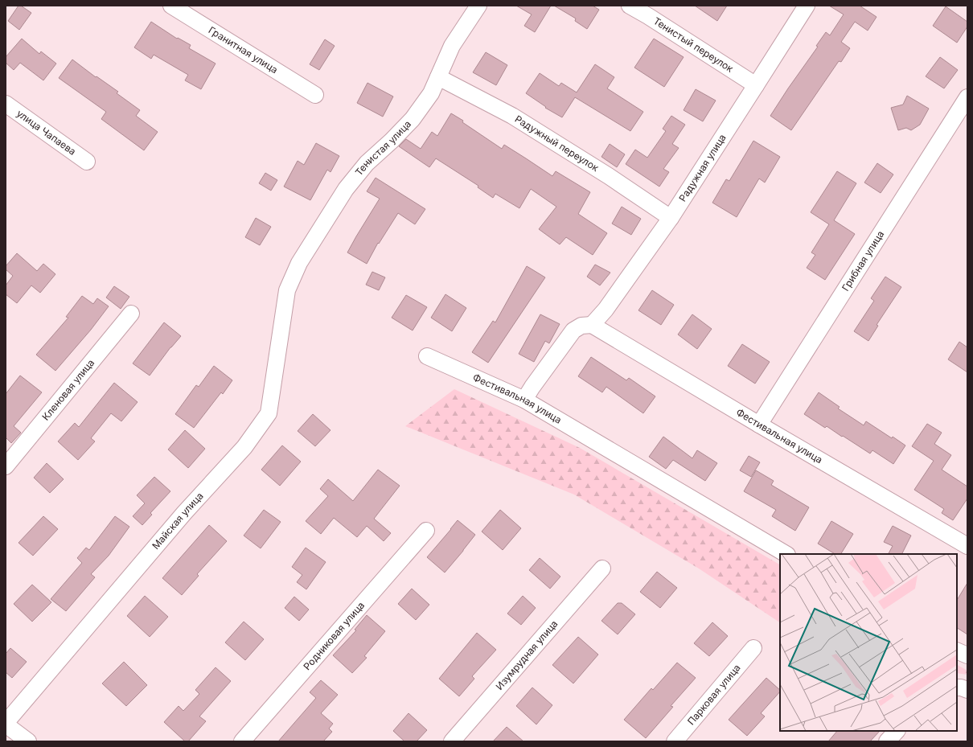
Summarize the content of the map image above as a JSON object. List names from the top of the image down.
{
  "streets": {
    "street": [
      "Тенистый переулок",
      "Гранитная улица",
      "улица Чапаева",
      "Радужный переулок",
      "Тенистая улица",
      "Радужная улица",
      "Грибная улица",
      "Кленовая улица",
      "Фестивальная улица",
      "Майская улица",
      "Родниковая улица",
      "Изумрудная улица",
      "Парковая улица"
    ]
  },
  "crossings": [
    ["Тенистый переулок", "Радужная улица"],
    ["Радужный переулок", "Тенистая улица"],
    ["Радужный переулок", "Радужная улица"],
    ["Тенистая улица", "Майская улица"],
    ["Радужная улица", "Фестивальная улица"],
    ["Грибная улица", "Фестивальная улица"]
  ]
}
